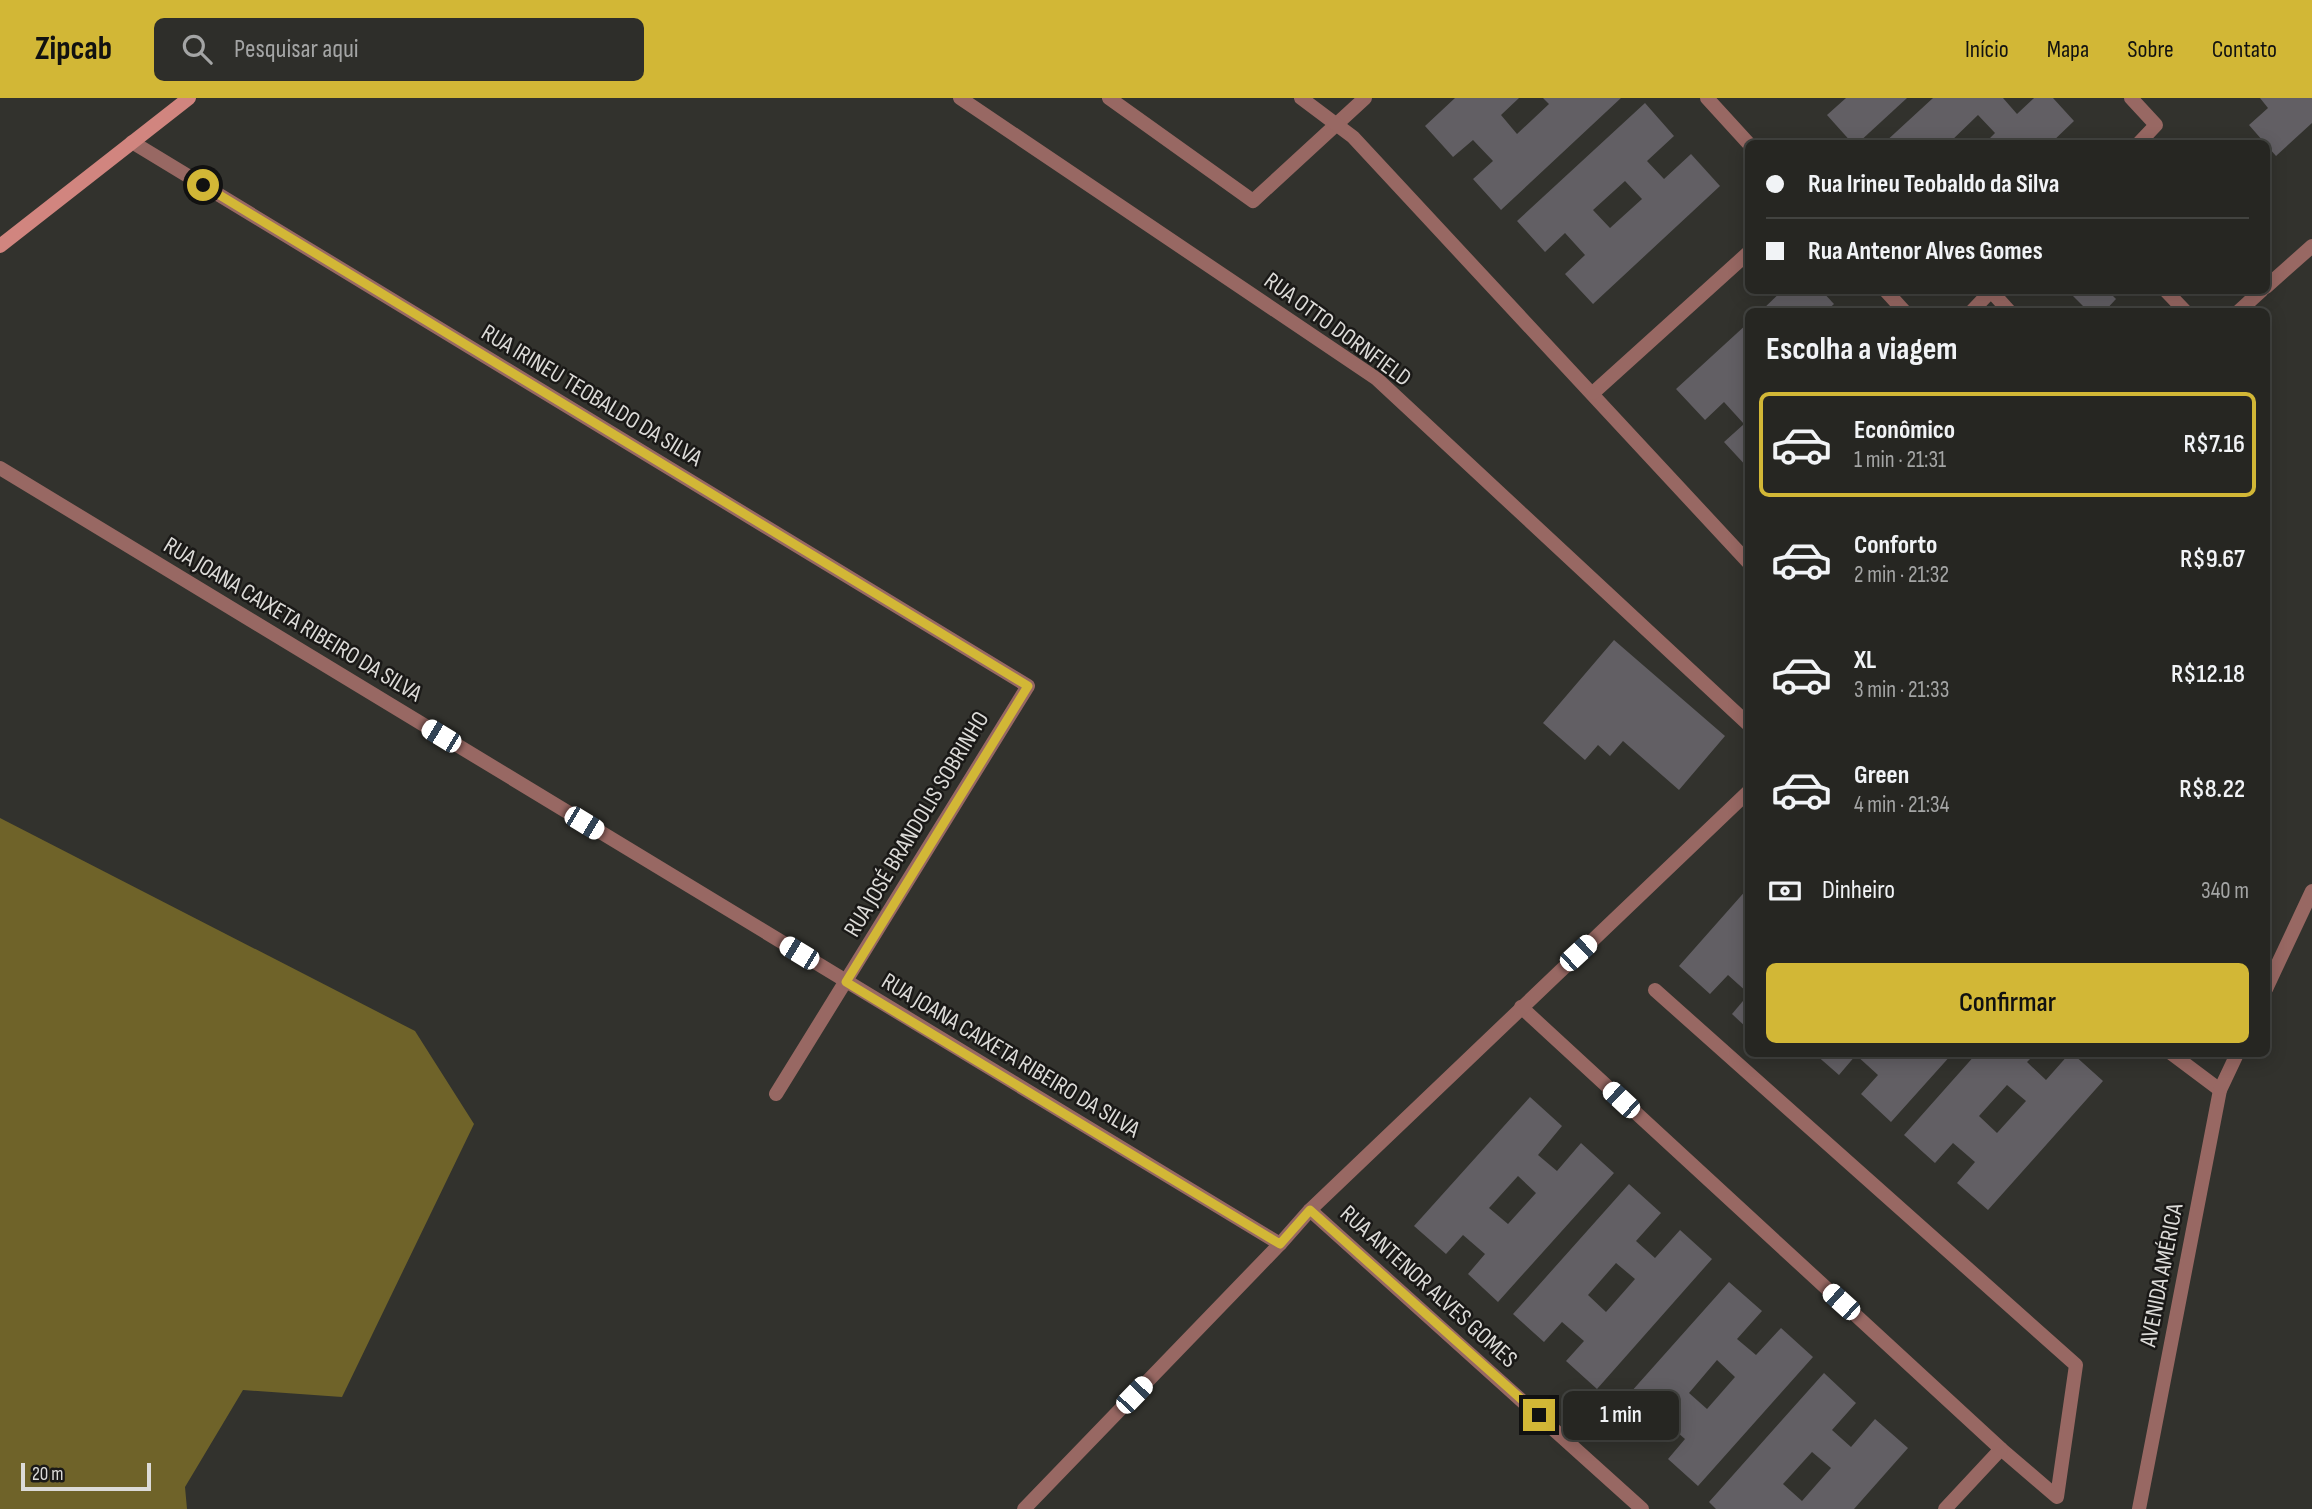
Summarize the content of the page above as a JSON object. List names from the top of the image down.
{
  "streets": {
    "street": [
      "RUA OTTO DORNFIELD",
      "RUA IRINEU TEOBALDO DA SILVA",
      "RUA JOANA CAIXETA RIBEIRO DA SILVA",
      "RUA JOSÉ BRANDOLIS SOBRINHO",
      "AVENIDA AMÉRICA",
      "RUA ANTENOR ALVES GOMES"
    ]
  },
  "crossings": [
    ["RUA IRINEU TEOBALDO DA SILVA", "RUA JOSÉ BRANDOLIS SOBRINHO"],
    ["RUA JOANA CAIXETA RIBEIRO DA SILVA", "RUA JOSÉ BRANDOLIS SOBRINHO"]
  ],
  "scale_bar": "20 m",
  "page": {
    "header": "Zipcab",
    "search": "Pesquisar aqui",
    "nav": [
      "Início",
      "Mapa",
      "Sobre",
      "Contato"
    ],
    "banner": ["Rua Irineu Teobaldo da Silva", "Rua Antenor Alves Gomes"],
    "heading": "Escolha a viagem",
    "list": [
      {
        "name": "Econômico",
        "note": "1 min · 21:31",
        "value": "R$7.16"
      },
      {
        "name": "Conforto",
        "note": "2 min · 21:32",
        "value": "R$9.67"
      },
      {
        "name": "XL",
        "note": "3 min · 21:33",
        "value": "R$12.18"
      },
      {
        "name": "Green",
        "note": "4 min · 21:34",
        "value": "R$8.22"
      }
    ],
    "pay": ["Dinheiro", "340 m"],
    "buttons": "Confirmar",
    "bubble": "1 min",
    "scale": "20 m"
  }
}
